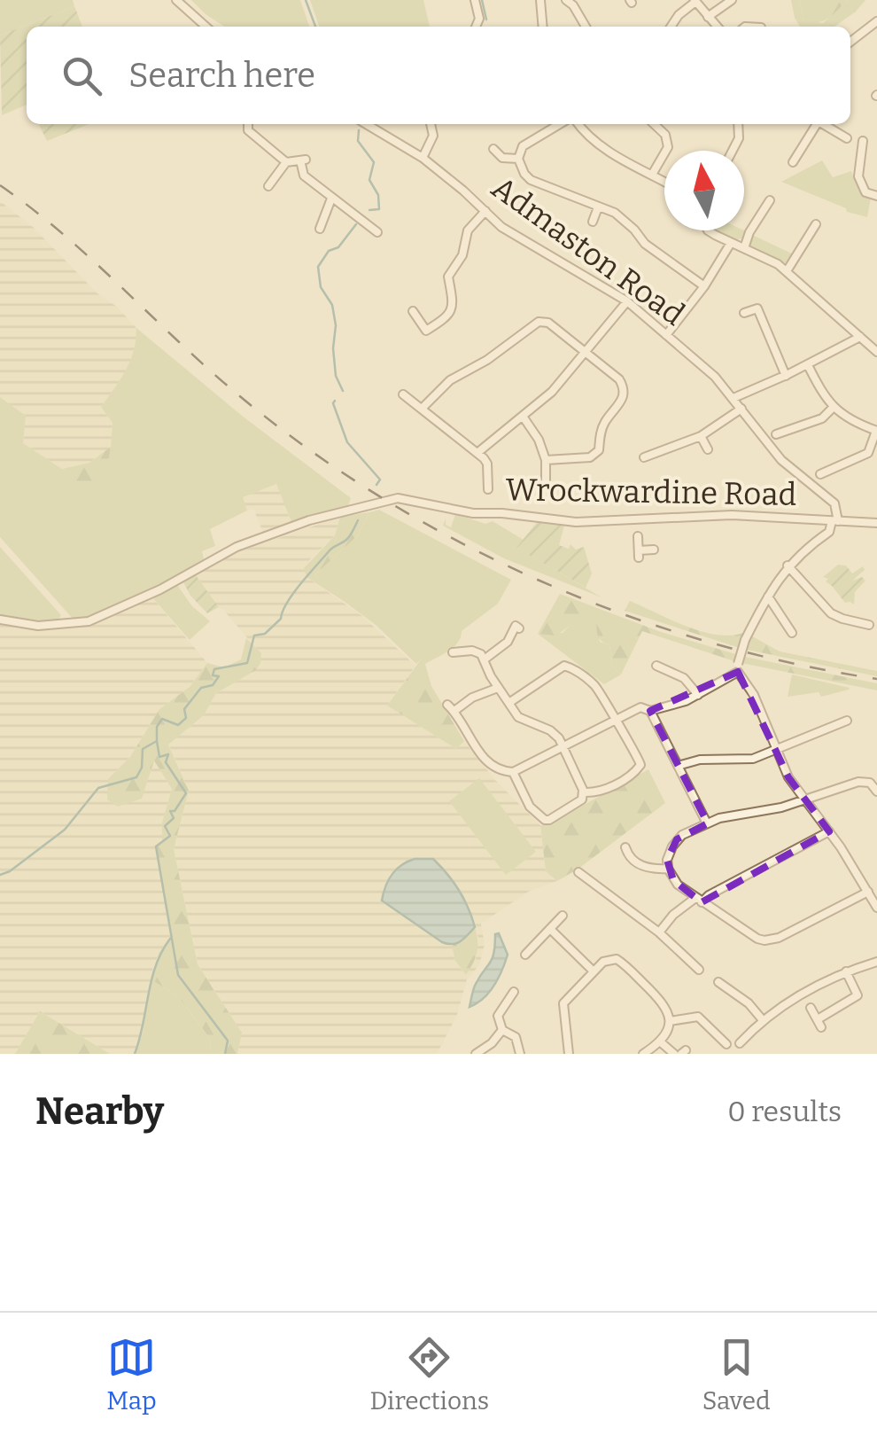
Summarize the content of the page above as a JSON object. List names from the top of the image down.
{
  "streets": {
    "street": ["Admaston Road", "Wrockwardine Road"]
  },
  "crossings": [
    ["Admaston Road", "Wrockwardine Road"]
  ],
  "north": "top",
  "page": {
    "search": "Search here",
    "heading": ["Nearby", "0 results"],
    "nav": ["Map", "Directions", "Saved"]
  }
}
